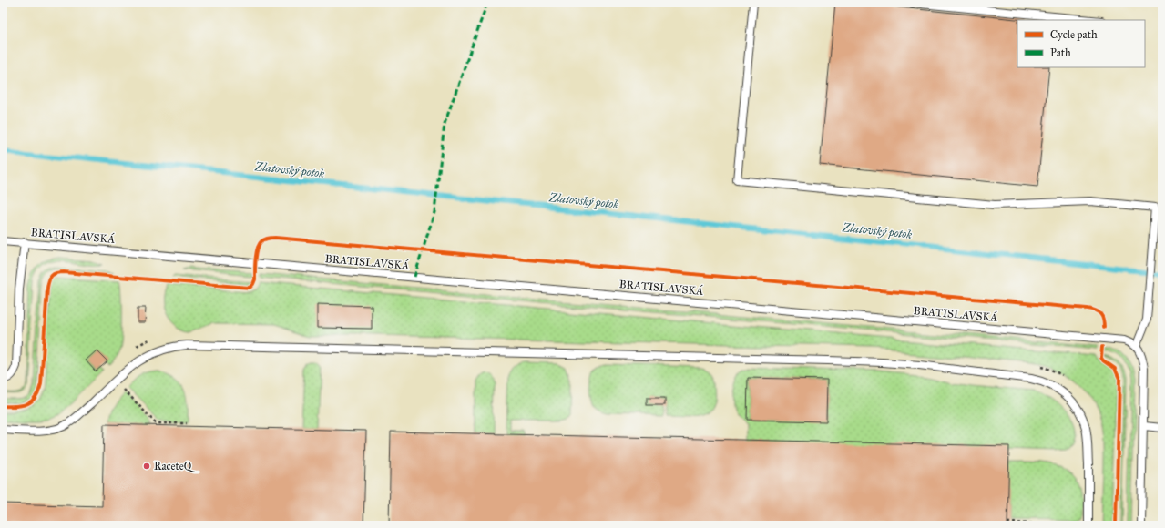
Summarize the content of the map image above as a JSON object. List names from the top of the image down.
{
  "streets": {
    "lane": ["BRATISLAVSKÁ"]
  },
  "water": ["Zlatovský potok"],
  "places": ["RaceteQ"],
  "legend": ["Cycle path", "Path"]
}
